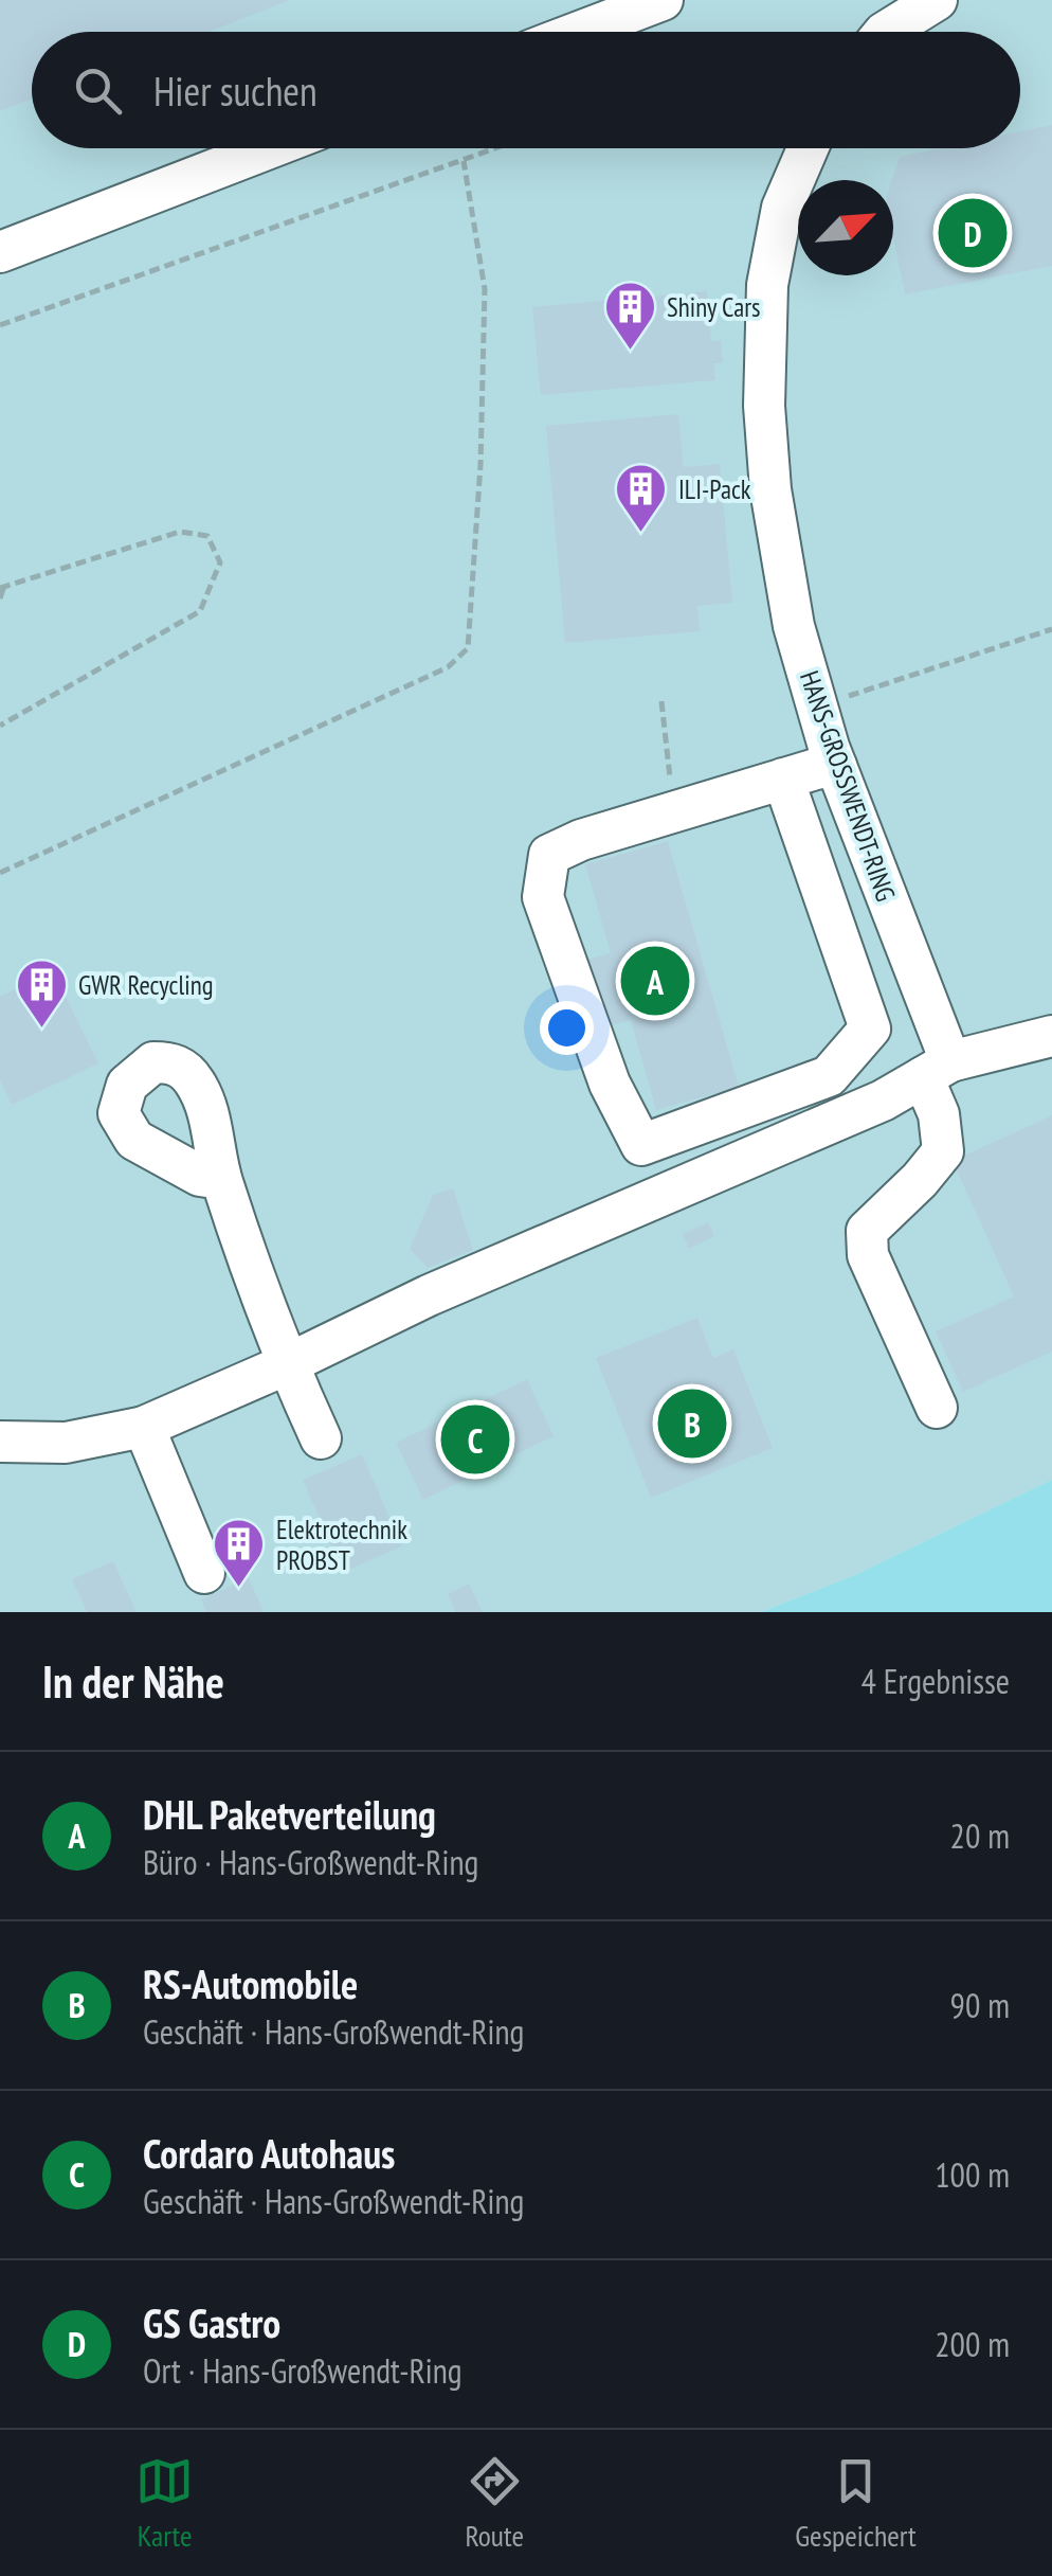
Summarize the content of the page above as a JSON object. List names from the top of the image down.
{
  "streets": {
    "street": ["HANS-GROSSWENDT-RING"]
  },
  "places": {
    "building": [
      "Shiny Cars",
      "ILI-Pack",
      "GWR Recycling",
      "Elektrotechnik PROBST"
    ]
  },
  "north": "top right",
  "page": {
    "search": "Hier suchen",
    "pins": [
      "D",
      "A",
      "B",
      "C"
    ],
    "heading": ["In der Nähe", "4 Ergebnisse"],
    "list": [
      {
        "mark": "A",
        "name": "DHL Paketverteilung",
        "note": "Büro · Hans-Großwendt-Ring",
        "value": "20 m"
      },
      {
        "mark": "B",
        "name": "RS-Automobile",
        "note": "Geschäft · Hans-Großwendt-Ring",
        "value": "90 m"
      },
      {
        "mark": "C",
        "name": "Cordaro Autohaus",
        "note": "Geschäft · Hans-Großwendt-Ring",
        "value": "100 m"
      },
      {
        "mark": "D",
        "name": "GS Gastro",
        "note": "Ort · Hans-Großwendt-Ring",
        "value": "200 m"
      }
    ],
    "nav": ["Karte", "Route", "Gespeichert"]
  }
}
